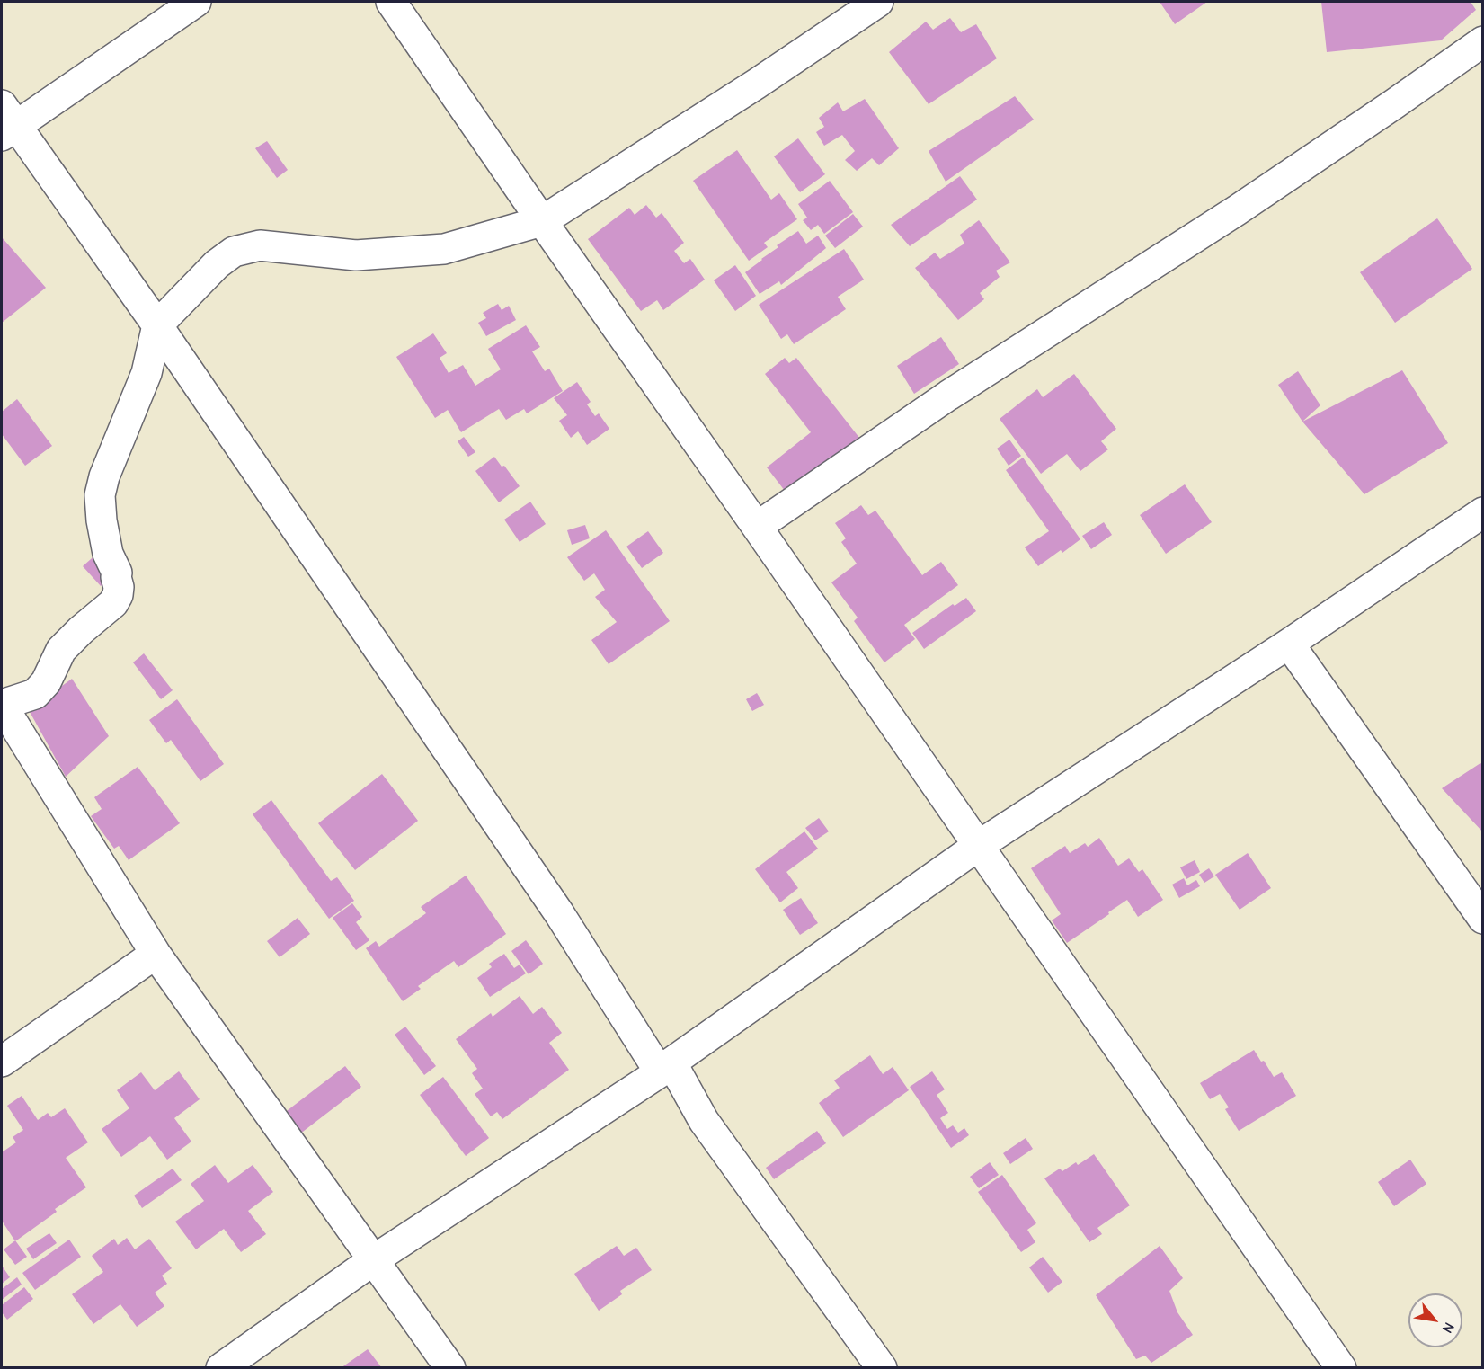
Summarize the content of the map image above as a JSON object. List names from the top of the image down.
{
  "north": "bottom right"
}
